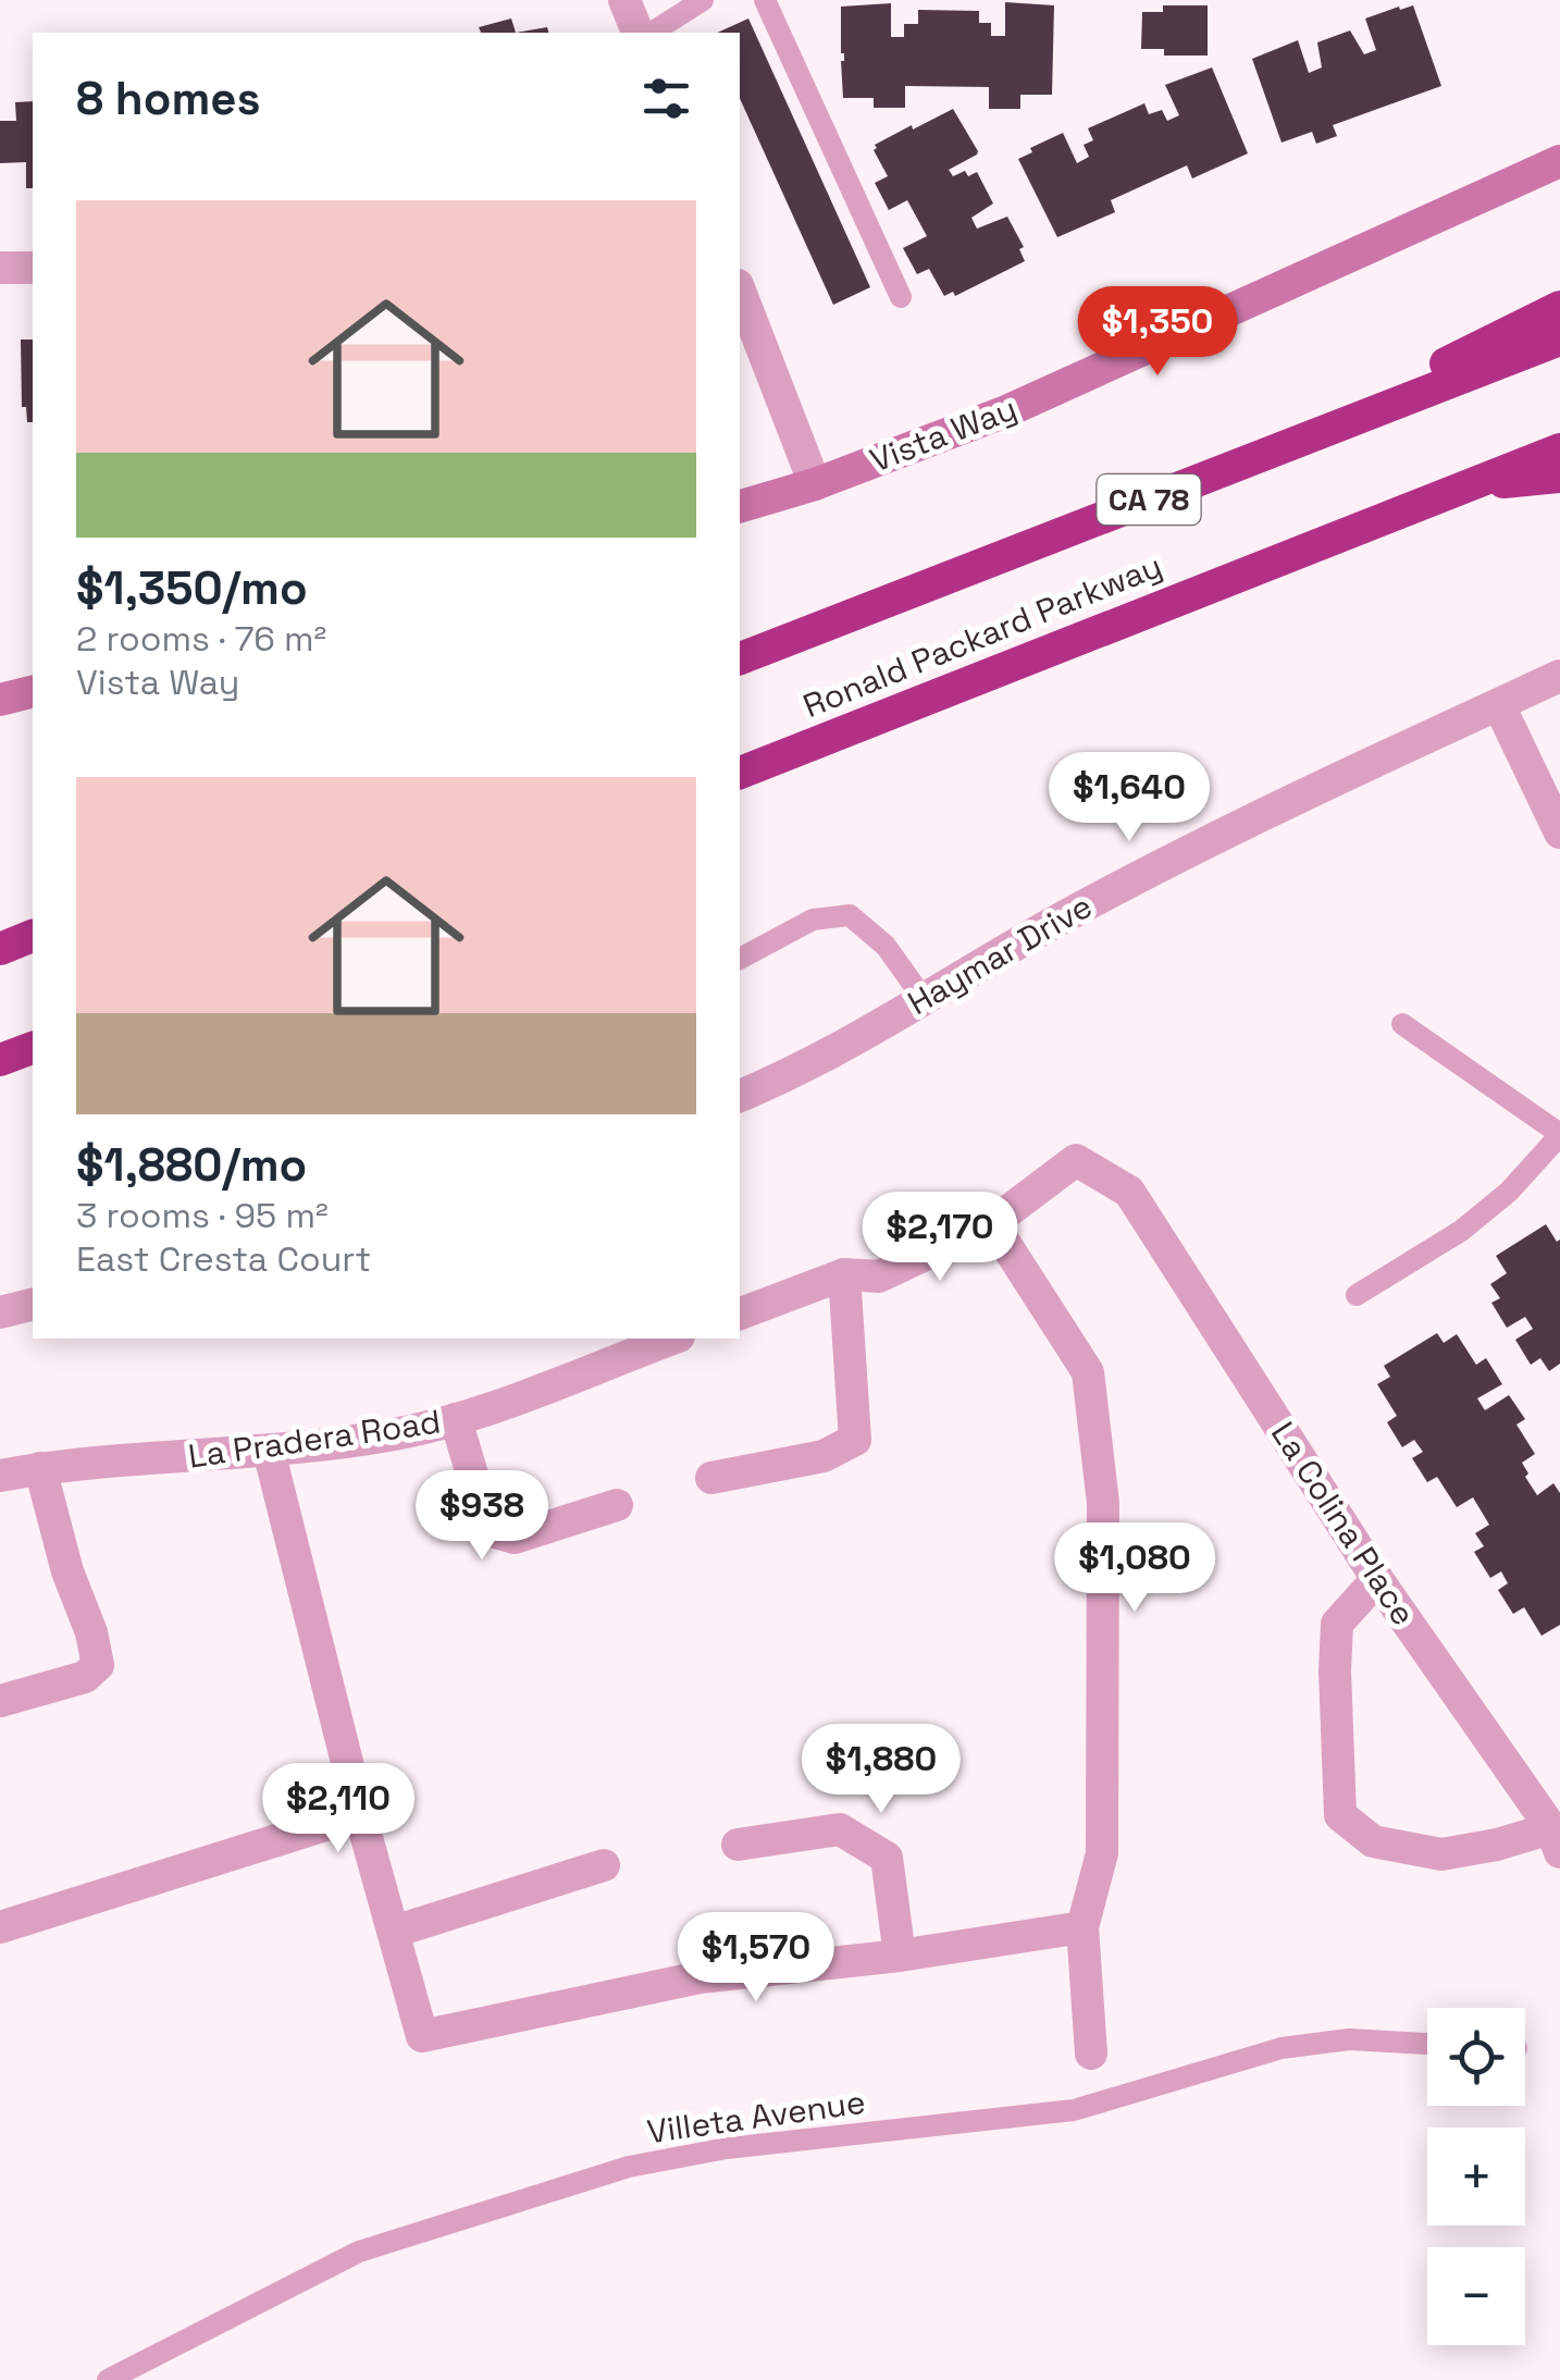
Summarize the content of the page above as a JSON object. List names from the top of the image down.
{
  "streets": {
    "highway": ["CA 78", "Ronald Packard Parkway"],
    "main road": ["Vista Way"],
    "street": ["Haymar Drive", "La Pradera Road", "La Colina Place"],
    "lane": ["Villeta Avenue"]
  },
  "page": {
    "heading": "8 homes",
    "list": [
      {
        "name": "$1,350/mo",
        "note": "2 rooms · 76 m² · Vista Way"
      },
      {
        "name": "$1,880/mo",
        "note": "3 rooms · 95 m² · East Cresta Court"
      }
    ],
    "price": [
      "$1,350",
      "$1,640",
      "$2,170",
      "$938",
      "$1,080",
      "$1,880",
      "$2,110",
      "$1,570"
    ],
    "map_buttons": ["+", "−"]
  }
}
